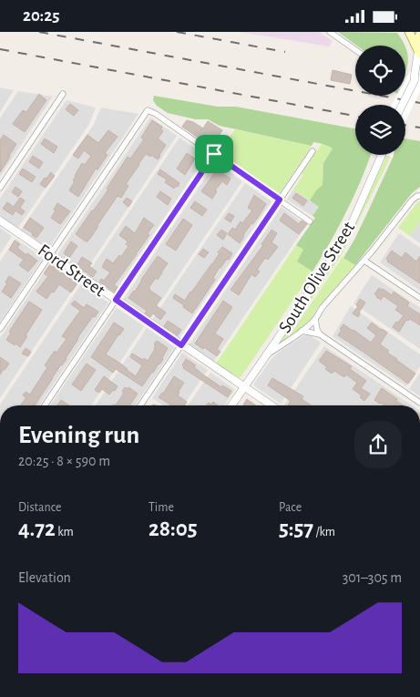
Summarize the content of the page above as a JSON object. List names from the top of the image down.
{
  "streets": {
    "street": ["Ford Street", "South Olive Street"]
  },
  "crossings": [
    ["Ford Street", "South Olive Street"]
  ],
  "page": {
    "status": "20:25",
    "heading": ["Evening run", "20:25 · 8 × 590 m"],
    "stats": [
      ["Distance", "4.72 km"],
      ["Time", "28:05"],
      ["Pace", "5:57 /km"]
    ],
    "chart": ["Elevation", "301–305 m"]
  }
}
